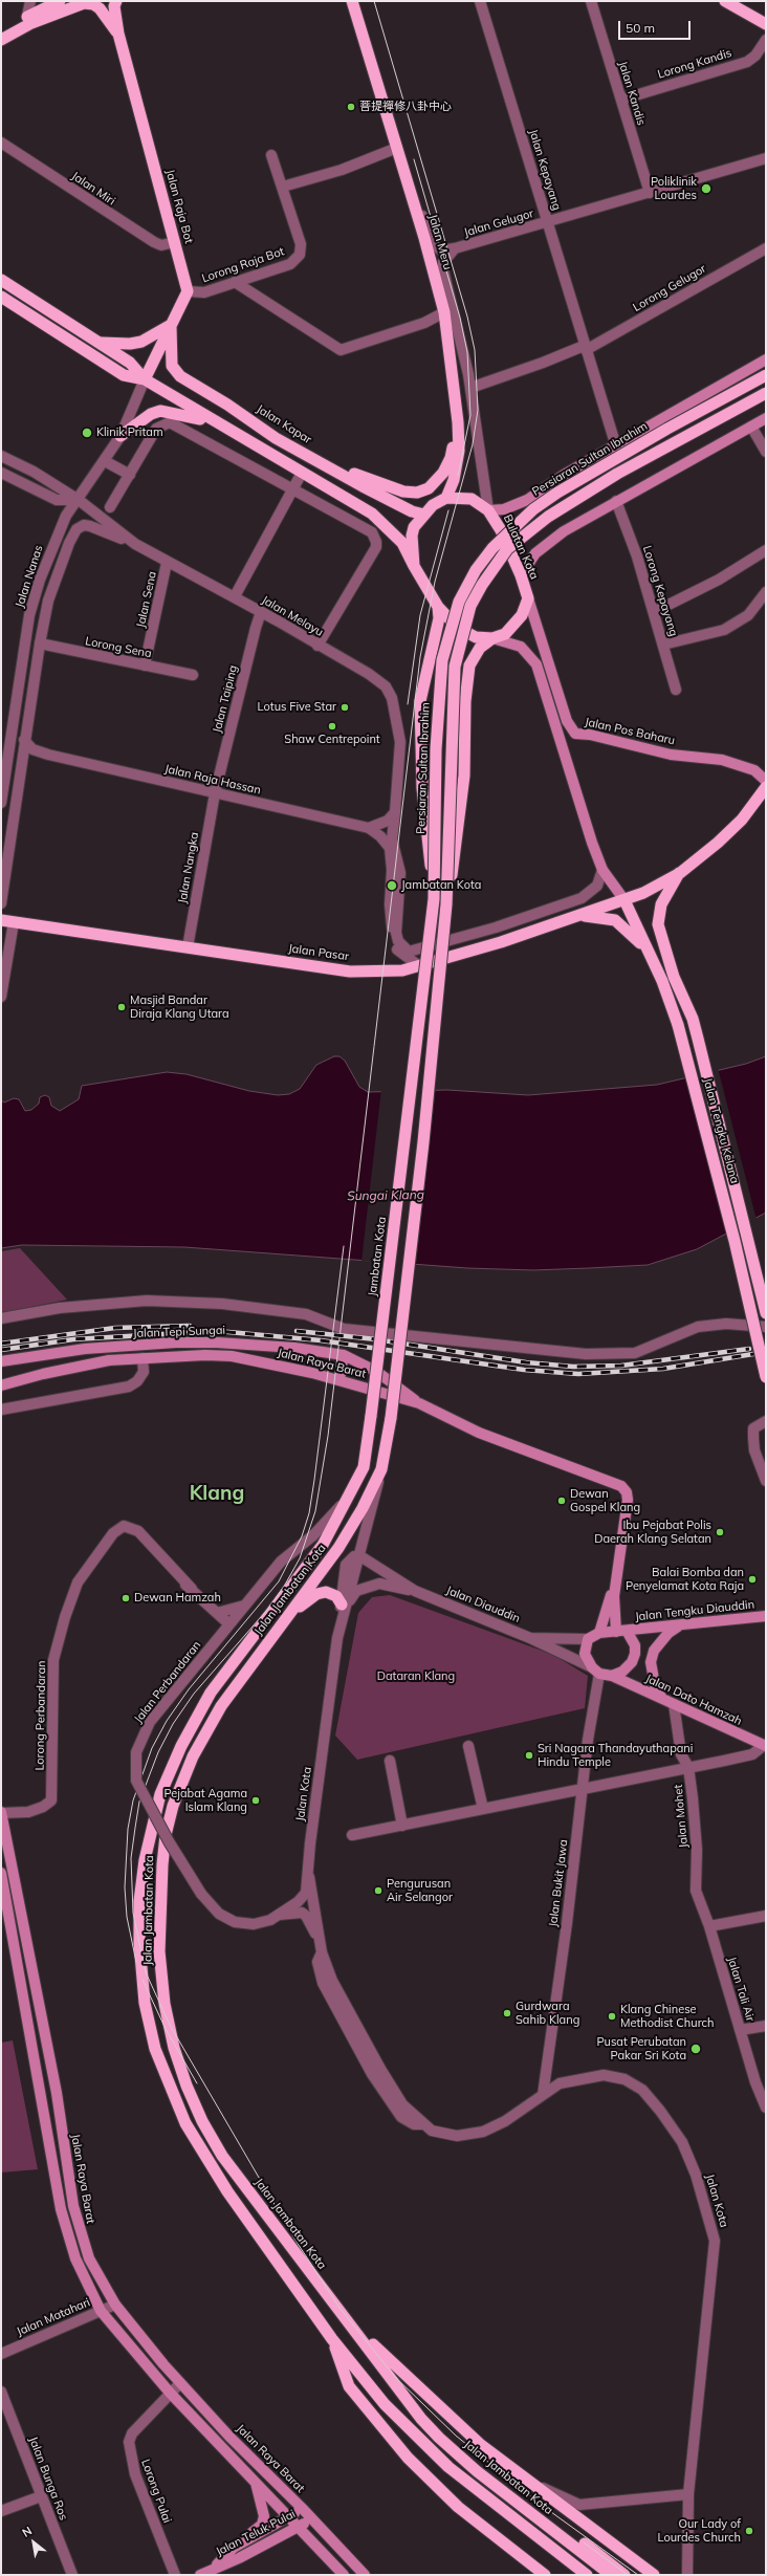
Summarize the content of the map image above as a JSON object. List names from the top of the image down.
{
  "streets": {
    "highway": [
      "Jalan Raja Bot",
      "Jalan Meru",
      "Jalan Kapar",
      "Persiaran Sultan Ibrahim",
      "Bulatan Kota",
      "Jalan Pasar",
      "Jalan Tengku Kelana",
      "Jambatan Kota",
      "Jalan Jambatan Kota"
    ],
    "main road": [
      "Jalan Pos Baharu",
      "Jalan Tepi Sungai",
      "Jalan Raya Barat",
      "Jalan Tengku Diauddin",
      "Jalan Dato Hamzah",
      "Jalan Bukit Jawa",
      "Jalan Teluk Pulai"
    ],
    "street": [
      "Lorong Kandis",
      "Jalan Kandis",
      "Jalan Kepayang",
      "Jalan Miri",
      "Jalan Gelugor",
      "Lorong Raja Bot",
      "Lorong Gelugor",
      "Jalan Nanas",
      "Lorong Kepayang",
      "Jalan Sena",
      "Jalan Melayu",
      "Lorong Sena",
      "Jalan Taiping",
      "Jalan Raja Hassan",
      "Jalan Nangka",
      "Jalan Diauddin",
      "Jalan Perbandaran",
      "Lorong Perbandaran",
      "Jalan Kota",
      "Jalan Mohet",
      "Jalan Tali Air",
      "Jalan Matahari",
      "Jalan Bunga Ros",
      "Lorong Pulai"
    ]
  },
  "crossings": [
    ["Lorong Kandis", "Jalan Kandis"],
    ["Jalan Kandis", "Jalan Gelugor"],
    ["Jalan Kepayang", "Jalan Gelugor"],
    ["Jalan Kepayang", "Lorong Gelugor"],
    ["Jalan Miri", "Jalan Raja Bot"],
    ["Jalan Raja Bot", "Lorong Raja Bot"],
    ["Jalan Gelugor", "Jalan Meru"],
    ["Jalan Meru", "Lorong Gelugor"],
    ["Jalan Meru", "Jalan Kapar"],
    ["Jalan Meru", "Bulatan Kota"],
    ["Jalan Meru", "Jalan Pos Baharu"],
    ["Jalan Kapar", "Bulatan Kota"],
    ["Jalan Kapar", "Jalan Pos Baharu"],
    ["Persiaran Sultan Ibrahim", "Jambatan Kota"],
    ["Bulatan Kota", "Jalan Pos Baharu"],
    ["Bulatan Kota", "Jalan Jambatan Kota"],
    ["Jalan Nanas", "Jalan Melayu"],
    ["Jalan Sena", "Jalan Melayu"],
    ["Jalan Sena", "Lorong Sena"],
    ["Jalan Melayu", "Jalan Taiping"],
    ["Jalan Taiping", "Jalan Raja Hassan"],
    ["Jalan Taiping", "Jalan Nangka"],
    ["Jalan Raja Hassan", "Jalan Nangka"],
    ["Jalan Nangka", "Jalan Pasar"],
    ["Jalan Pasar", "Jalan Tengku Kelana"],
    ["Jambatan Kota", "Jalan Jambatan Kota"],
    ["Jalan Tepi Sungai", "Jalan Raya Barat"],
    ["Jalan Raya Barat", "Lorong Perbandaran"],
    ["Jalan Raya Barat", "Jalan Matahari"],
    ["Jalan Raya Barat", "Lorong Pulai"],
    ["Jalan Raya Barat", "Jalan Teluk Pulai"],
    ["Jalan Jambatan Kota", "Jalan Perbandaran"],
    ["Jalan Diauddin", "Jalan Tengku Diauddin"],
    ["Jalan Diauddin", "Jalan Dato Hamzah"],
    ["Jalan Diauddin", "Jalan Bukit Jawa"],
    ["Jalan Tengku Diauddin", "Jalan Dato Hamzah"],
    ["Jalan Tengku Diauddin", "Jalan Bukit Jawa"],
    ["Jalan Perbandaran", "Lorong Perbandaran"],
    ["Jalan Perbandaran", "Jalan Kota"],
    ["Jalan Dato Hamzah", "Jalan Mohet"],
    ["Jalan Dato Hamzah", "Jalan Bukit Jawa"],
    ["Jalan Kota", "Jalan Bukit Jawa"],
    ["Jalan Mohet", "Jalan Tali Air"]
  ],
  "districts": ["Klang"],
  "water": ["Sungai Klang"],
  "parks": ["Dataran Klang"],
  "places": [
    "菩提禪修八卦中心",
    "Poliklinik Lourdes",
    "Klinik Pritam",
    "Lotus Five Star",
    "Shaw Centrepoint",
    "Jambatan Kota",
    "Masjid Bandar Diraja Klang Utara",
    "Dewan Gospel Klang",
    "Ibu Pejabat Polis Daerah Klang Selatan",
    "Balai Bomba dan Penyelamat Kota Raja",
    "Dewan Hamzah",
    "Sri Nagara Thandayuthapani Hindu Temple",
    "Pejabat Agama Islam Klang",
    "Pengurusan Air Selangor",
    "Gurdwara Sahib Klang",
    "Klang Chinese Methodist Church",
    "Pusat Perubatan Pakar Sri Kota",
    "Our Lady of Lourdes Church"
  ],
  "scale_bar": "50 m",
  "north": "top left"
}
